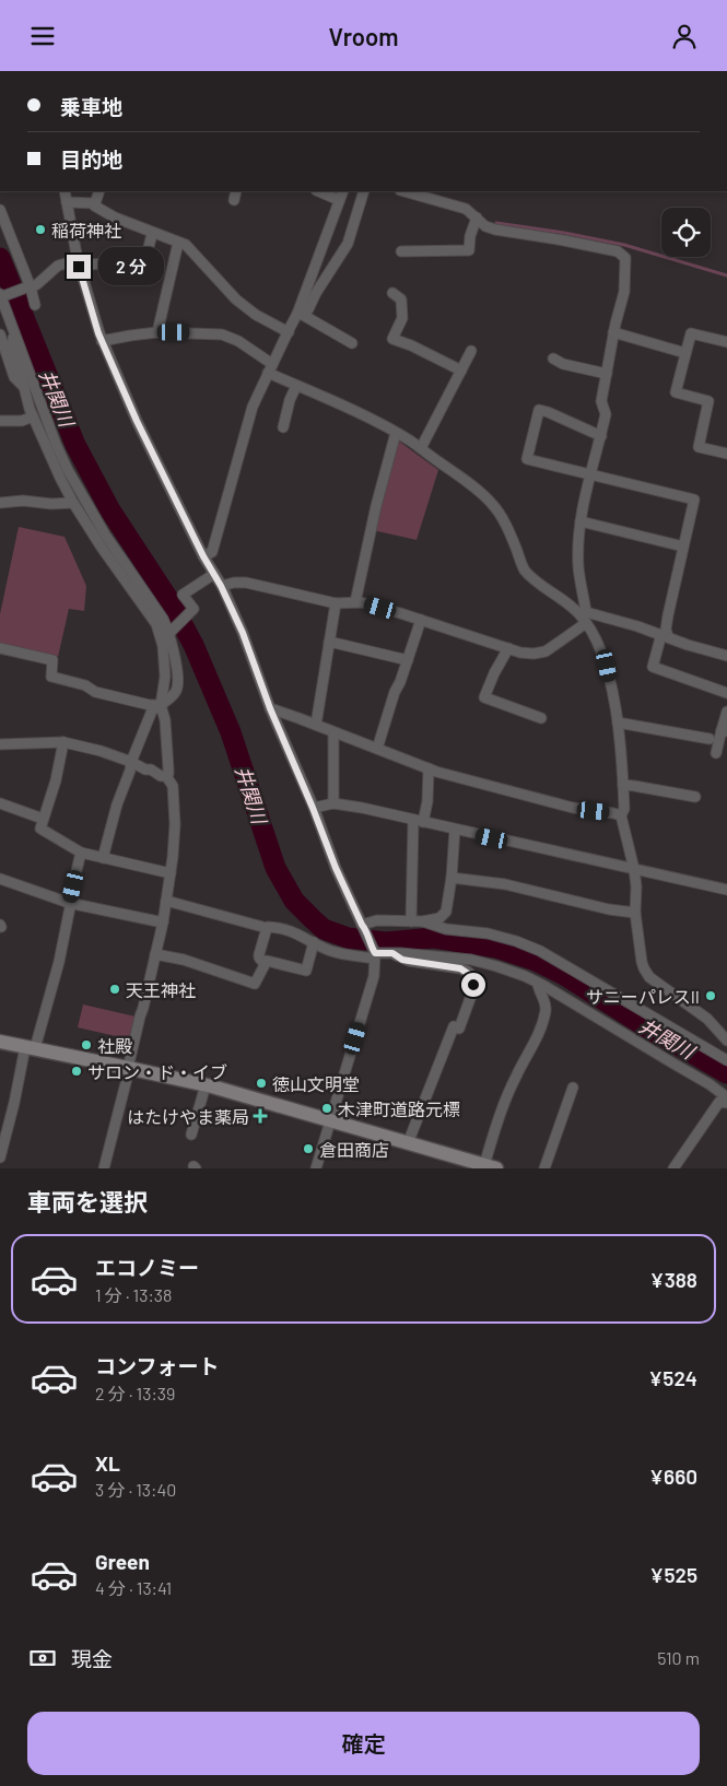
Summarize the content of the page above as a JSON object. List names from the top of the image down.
{
  "water": ["井関川"],
  "places": {
    "other": [
      "稲荷神社",
      "天王神社",
      "サニーパレスII",
      "社殿",
      "サロン・ド・イブ",
      "徳山文明堂",
      "木津町道路元標",
      "倉田商店"
    ],
    "health": ["はたけやま薬局"]
  },
  "page": {
    "header": "Vroom",
    "banner": ["乗車地", "目的地"],
    "bubble": "2 分",
    "heading": "車両を選択",
    "list": [
      {
        "name": "エコノミー",
        "note": "1 分 · 13:38",
        "value": "¥388"
      },
      {
        "name": "コンフォート",
        "note": "2 分 · 13:39",
        "value": "¥524"
      },
      {
        "name": "XL",
        "note": "3 分 · 13:40",
        "value": "¥660"
      },
      {
        "name": "Green",
        "note": "4 分 · 13:41",
        "value": "¥525"
      }
    ],
    "pay": ["現金", "510 m"],
    "buttons": "確定"
  }
}
